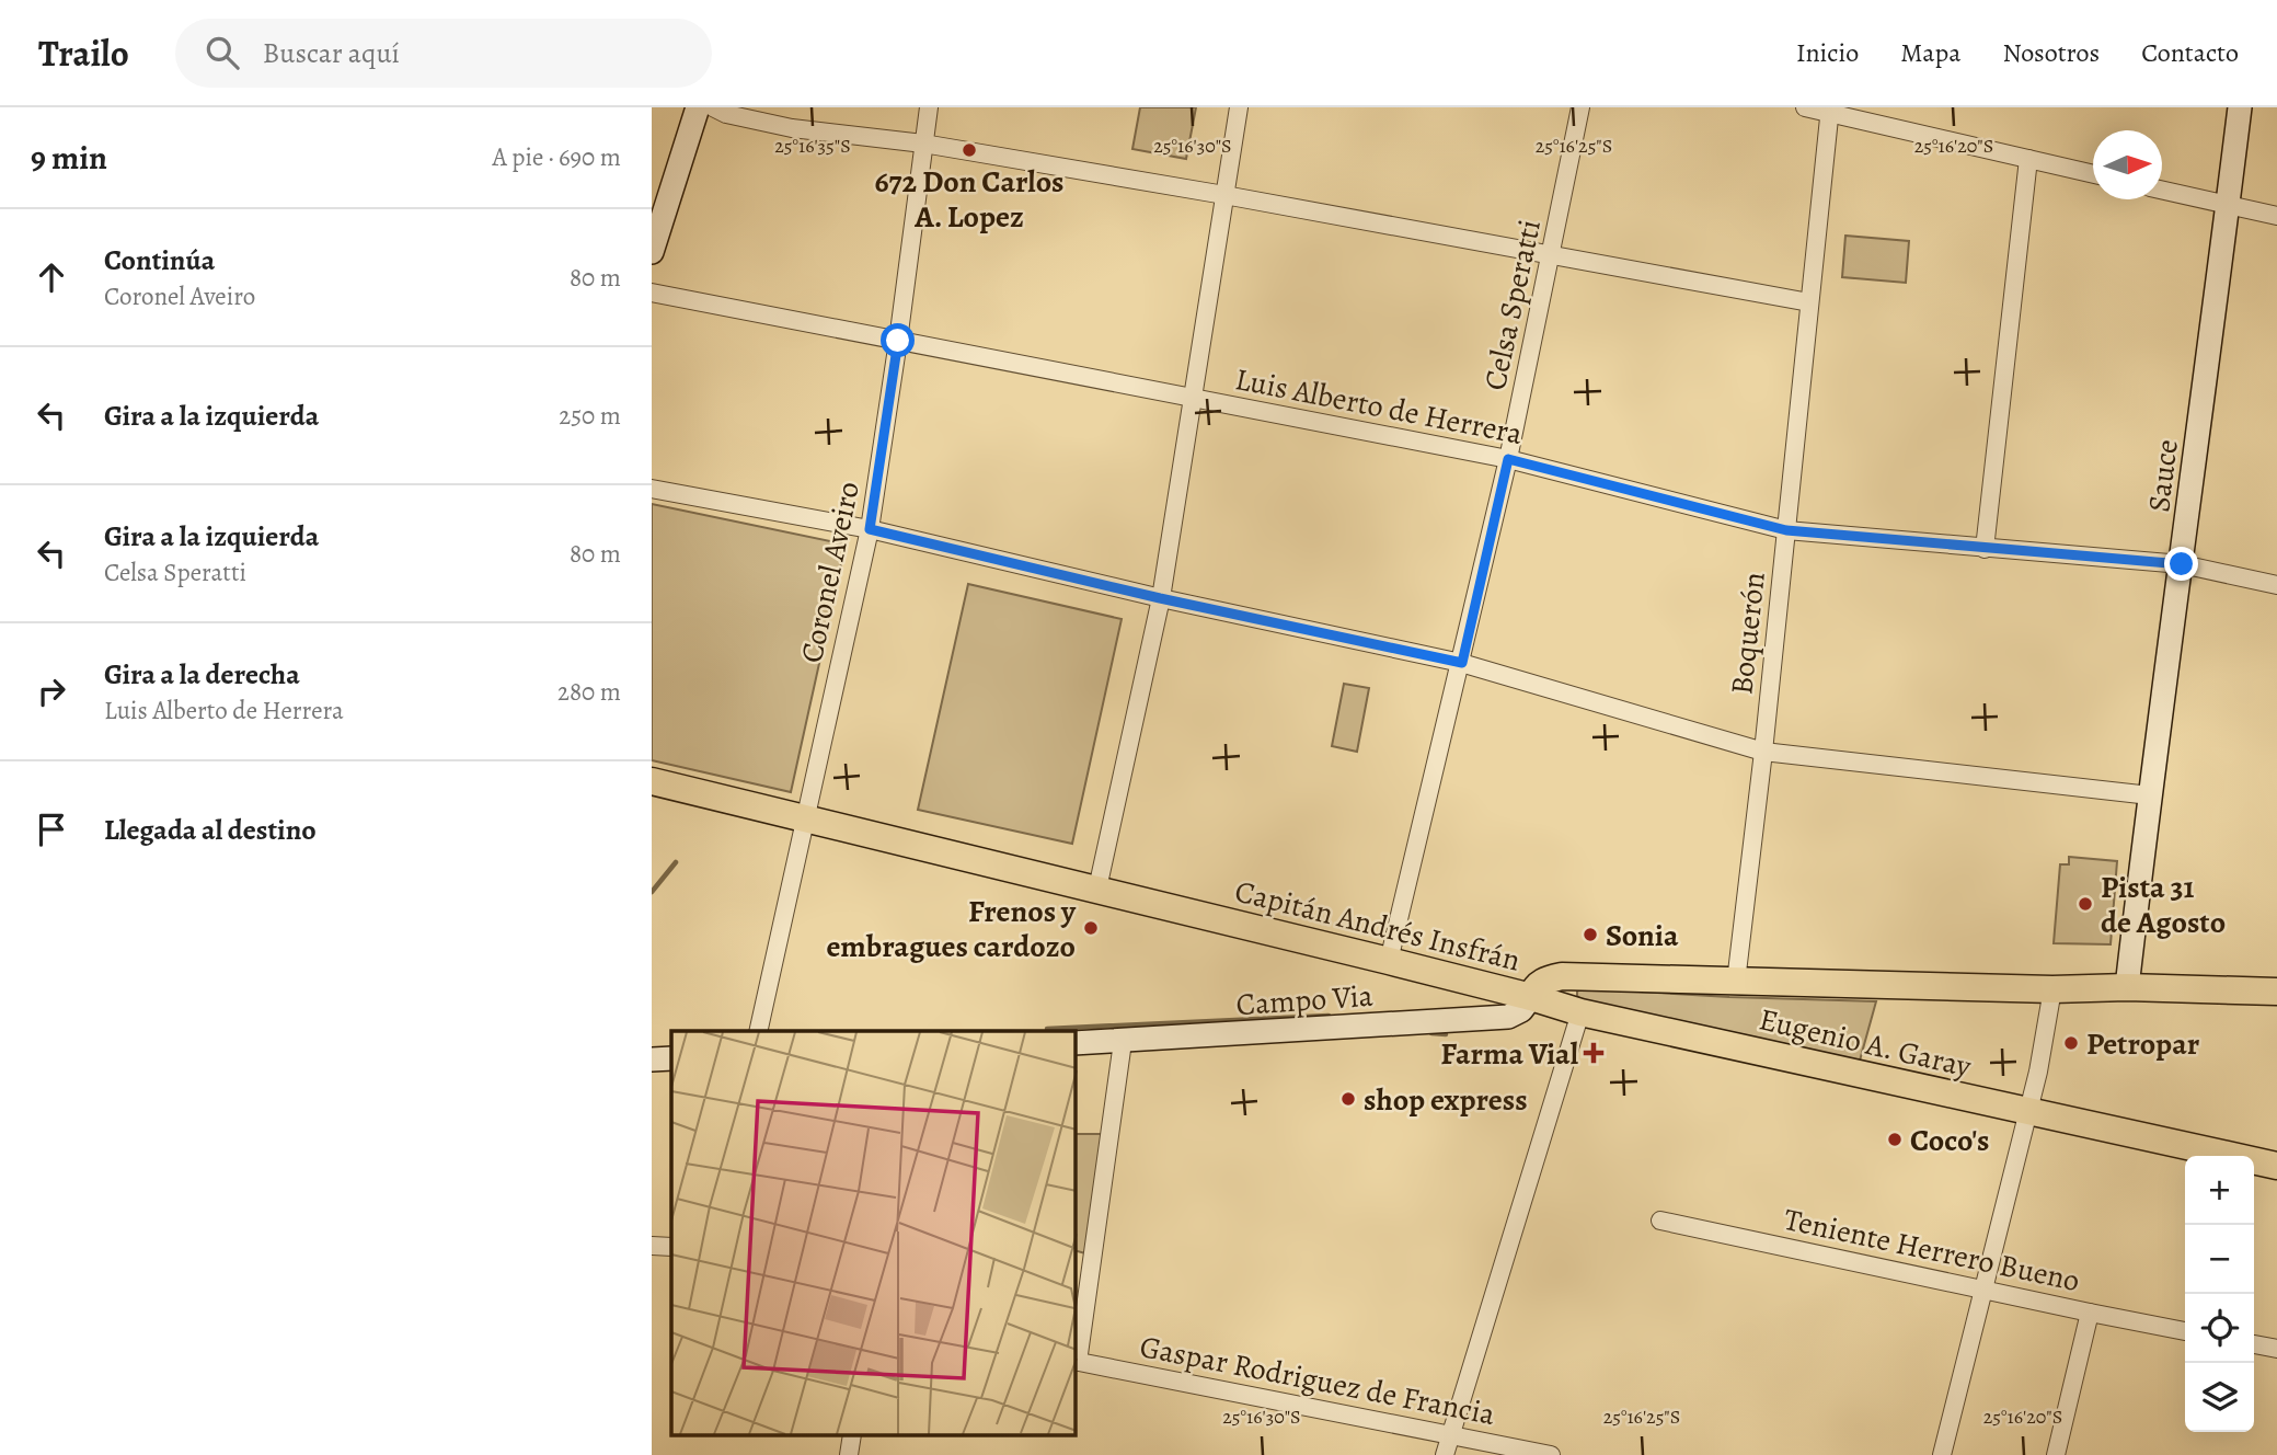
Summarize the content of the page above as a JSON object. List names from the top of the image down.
{
  "streets": {
    "main road": ["Capitán Andrés Insfrán", "Eugenio A. Garay"],
    "street": [
      "Celsa Speratti",
      "Luis Alberto de Herrera",
      "Sauce",
      "Coronel Aveiro",
      "Boquerón",
      "Campo Via",
      "Teniente Herrero Bueno",
      "Gaspar Rodriguez de Francia"
    ]
  },
  "crossings": [
    ["Celsa Speratti", "Luis Alberto de Herrera"],
    ["Celsa Speratti", "Capitán Andrés Insfrán"],
    ["Luis Alberto de Herrera", "Sauce"],
    ["Luis Alberto de Herrera", "Coronel Aveiro"],
    ["Luis Alberto de Herrera", "Boquerón"],
    ["Sauce", "Capitán Andrés Insfrán"],
    ["Coronel Aveiro", "Capitán Andrés Insfrán"],
    ["Boquerón", "Capitán Andrés Insfrán"],
    ["Capitán Andrés Insfrán", "Campo Via"],
    ["Capitán Andrés Insfrán", "Eugenio A. Garay"],
    ["Campo Via", "Eugenio A. Garay"]
  ],
  "places": {
    "other": [
      "672 Don Carlos A. Lopez",
      "Pista 31 de Agosto",
      "Frenos y embragues cardozo",
      "Sonia",
      "Petropar",
      "shop express",
      "Coco's"
    ],
    "health": ["Farma Vial"]
  },
  "north": "right",
  "page": {
    "header": "Trailo",
    "search": "Buscar aquí",
    "nav": [
      "Inicio",
      "Mapa",
      "Nosotros",
      "Contacto"
    ],
    "heading": ["9 min", "A pie · 690 m"],
    "list": [
      ["Continúa", "Coronel Aveiro", "80 m"],
      ["Gira a la izquierda", "250 m"],
      ["Gira a la izquierda", "Celsa Speratti", "80 m"],
      ["Gira a la derecha", "Luis Alberto de Herrera", "280 m"],
      "Llegada al destino"
    ],
    "map_buttons": ["+", "−"]
  },
  "coordinates": [
    "25°16'35\"S",
    "25°16'30\"S",
    "25°16'25\"S",
    "25°16'20\"S"
  ]
}
